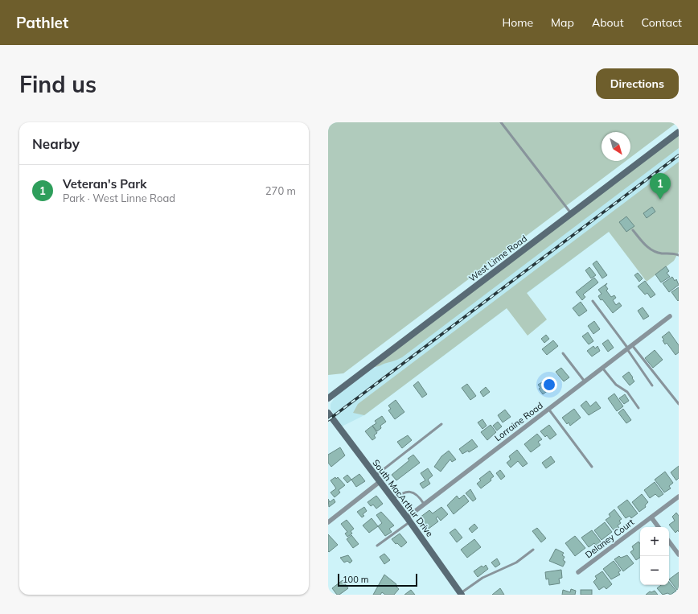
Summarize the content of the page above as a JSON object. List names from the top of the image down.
{
  "streets": {
    "street": [
      "West Linne Road",
      "Lorraine Road",
      "South MacArthur Drive",
      "Delaney Court"
    ]
  },
  "crossings": [
    ["Lorraine Road", "South MacArthur Drive"]
  ],
  "scale_bar": "100 m",
  "north": "bottom right",
  "page": {
    "header": "Pathlet",
    "nav": [
      "Home",
      "Map",
      "About",
      "Contact"
    ],
    "buttons": "Directions",
    "title": "Find us",
    "heading": "Nearby",
    "list": [
      {
        "mark": "1",
        "name": "Veteran's Park",
        "note": "Park · West Linne Road",
        "value": "270 m"
      }
    ],
    "pins": "1",
    "map_buttons": ["+", "−"],
    "scale": "100 m"
  }
}
